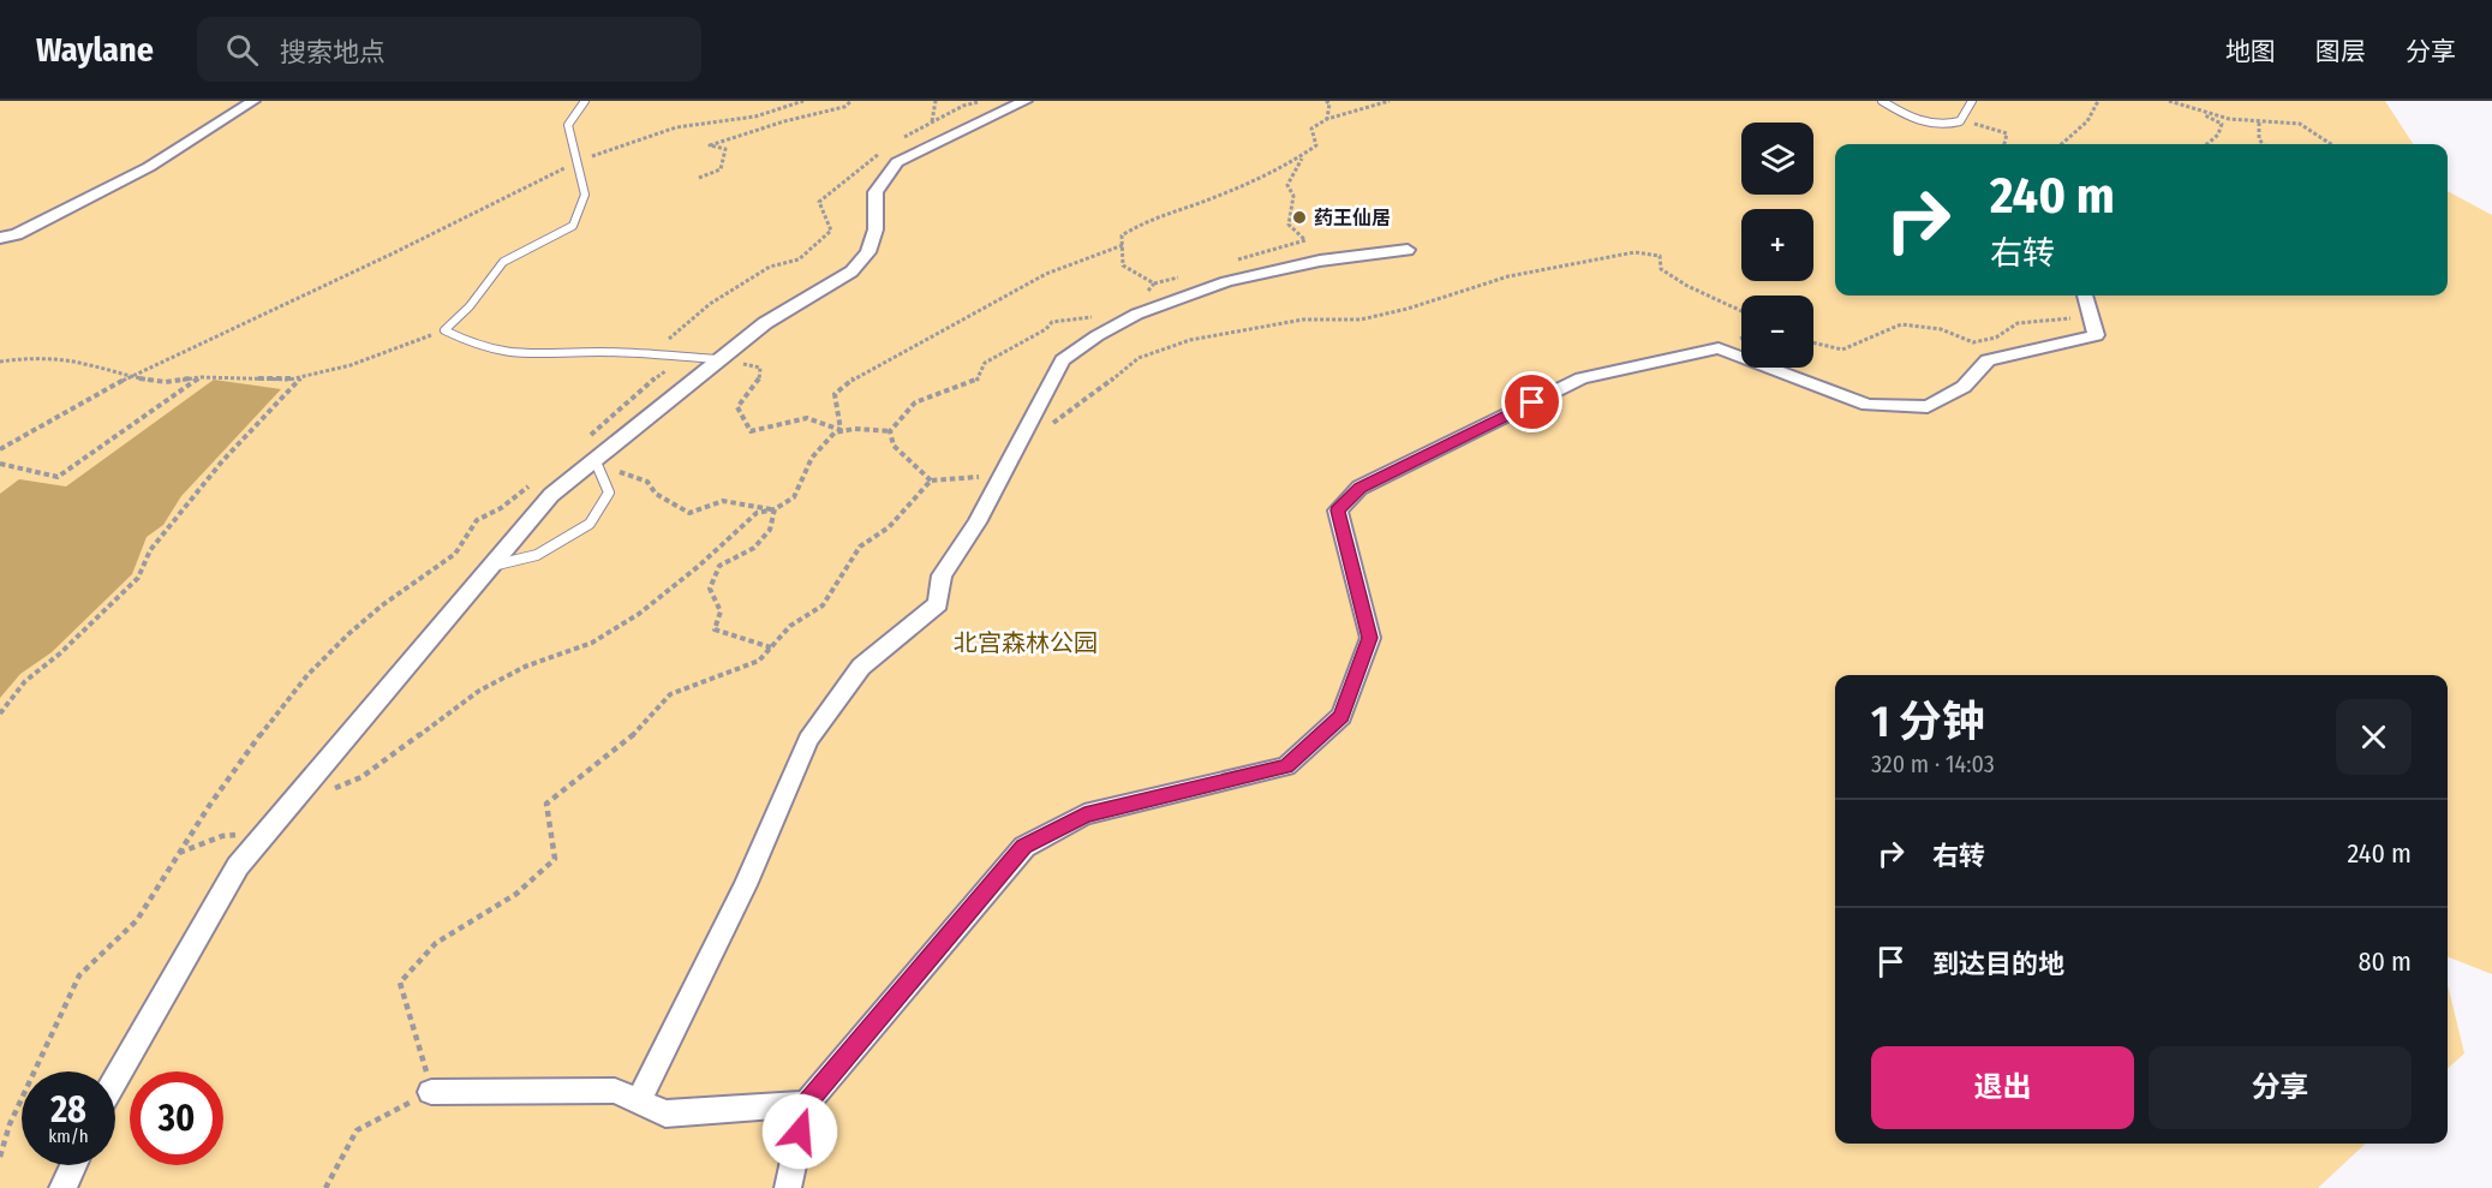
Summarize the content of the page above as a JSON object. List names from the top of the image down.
{
  "parks": ["北宫森林公园"],
  "places": ["药王仙居"],
  "page": {
    "header": "Waylane",
    "search": "搜索地点",
    "nav": ["地图", "图层", "分享"],
    "map_buttons": ["+", "−"],
    "turn": ["240 m", "右转"],
    "heading": ["1 分钟", "320 m · 14:03"],
    "list": [
      {
        "name": "右转",
        "value": "240 m"
      },
      {
        "name": "到达目的地",
        "value": "80 m"
      }
    ],
    "buttons": ["退出", "分享"],
    "speed": "28 km/h",
    "limit": "30"
  }
}
